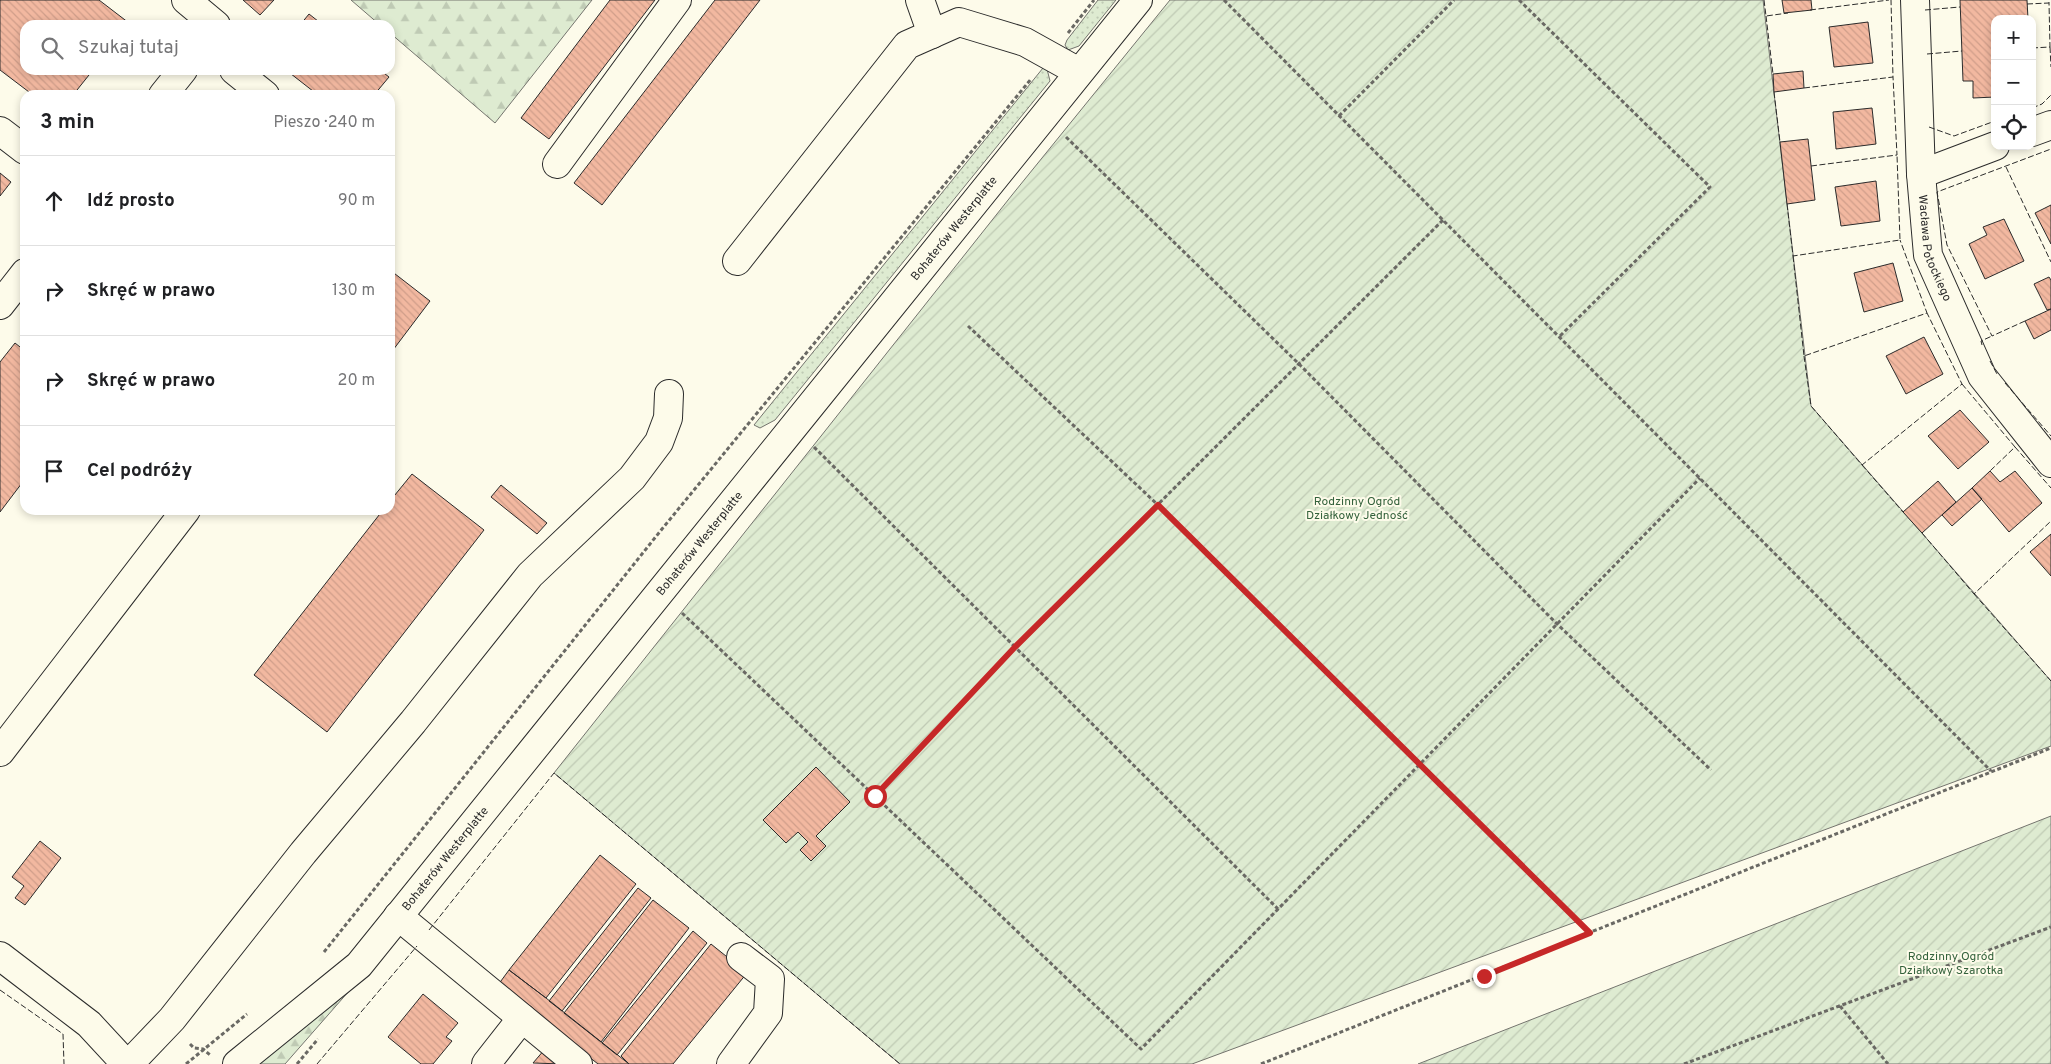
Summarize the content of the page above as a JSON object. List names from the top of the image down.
{
  "streets": {
    "street": ["Bohaterów Westerplatte", "Wacława Potockiego"]
  },
  "parks": ["Rodzinny Ogród Działkowy Jedność", "Rodzinny Ogród Działkowy Szarotka"],
  "page": {
    "map_buttons": ["+", "−"],
    "search": "Szukaj tutaj",
    "heading": ["3 min", "Pieszo · 240 m"],
    "list": [
      ["Idź prosto", "90 m"],
      ["Skręć w prawo", "130 m"],
      ["Skręć w prawo", "20 m"],
      "Cel podróży"
    ]
  }
}
